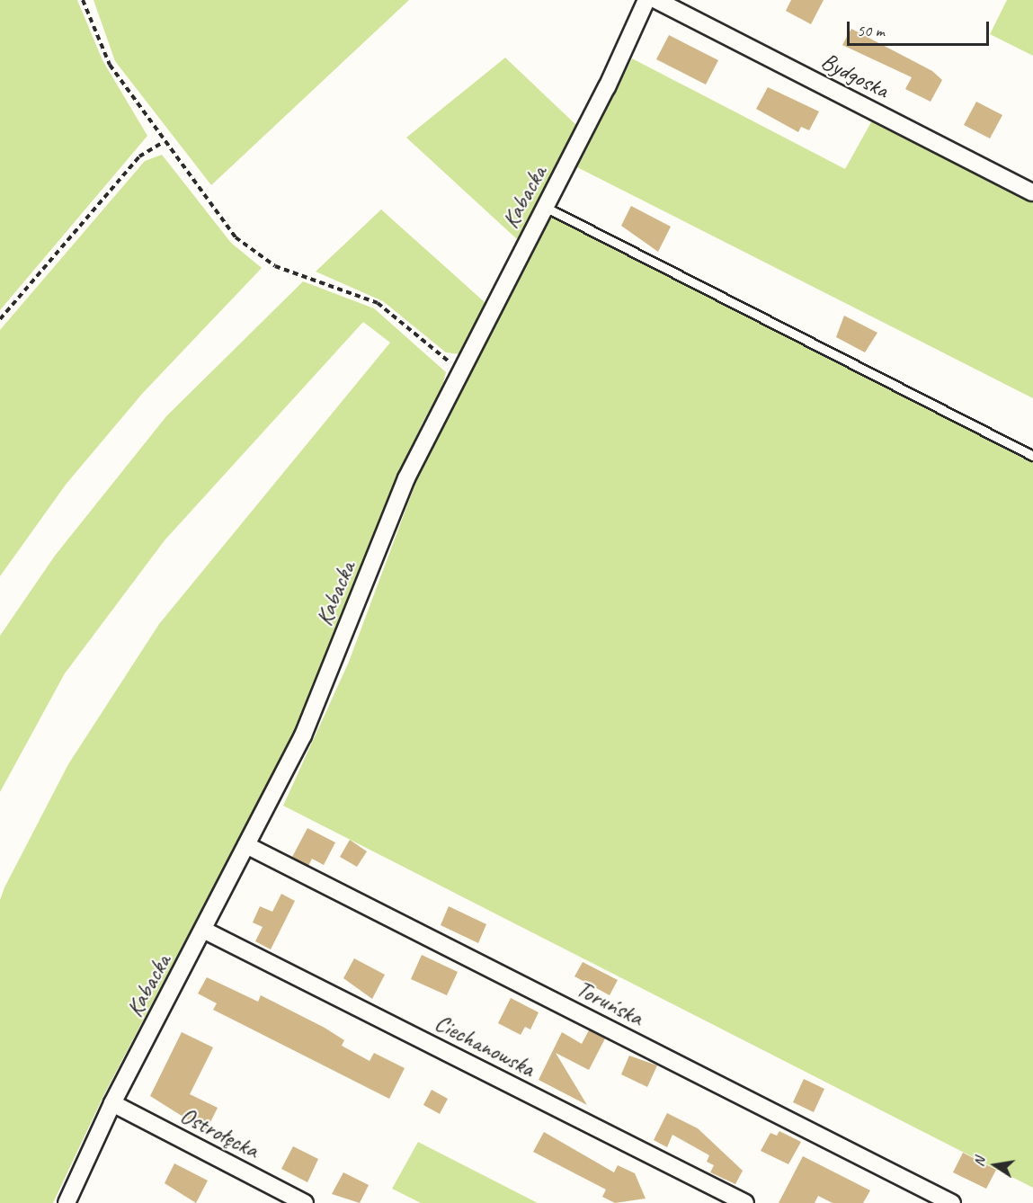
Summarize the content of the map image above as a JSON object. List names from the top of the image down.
{
  "streets": {
    "street": [
      "Bydgoska",
      "Kabacka",
      "Toruńska",
      "Ciechanowska",
      "Ostrołęcka"
    ]
  },
  "crossings": [
    ["Kabacka", "Toruńska"],
    ["Kabacka", "Ciechanowska"],
    ["Kabacka", "Ostrołęcka"]
  ],
  "scale_bar": "50 m",
  "north": "left"
}
